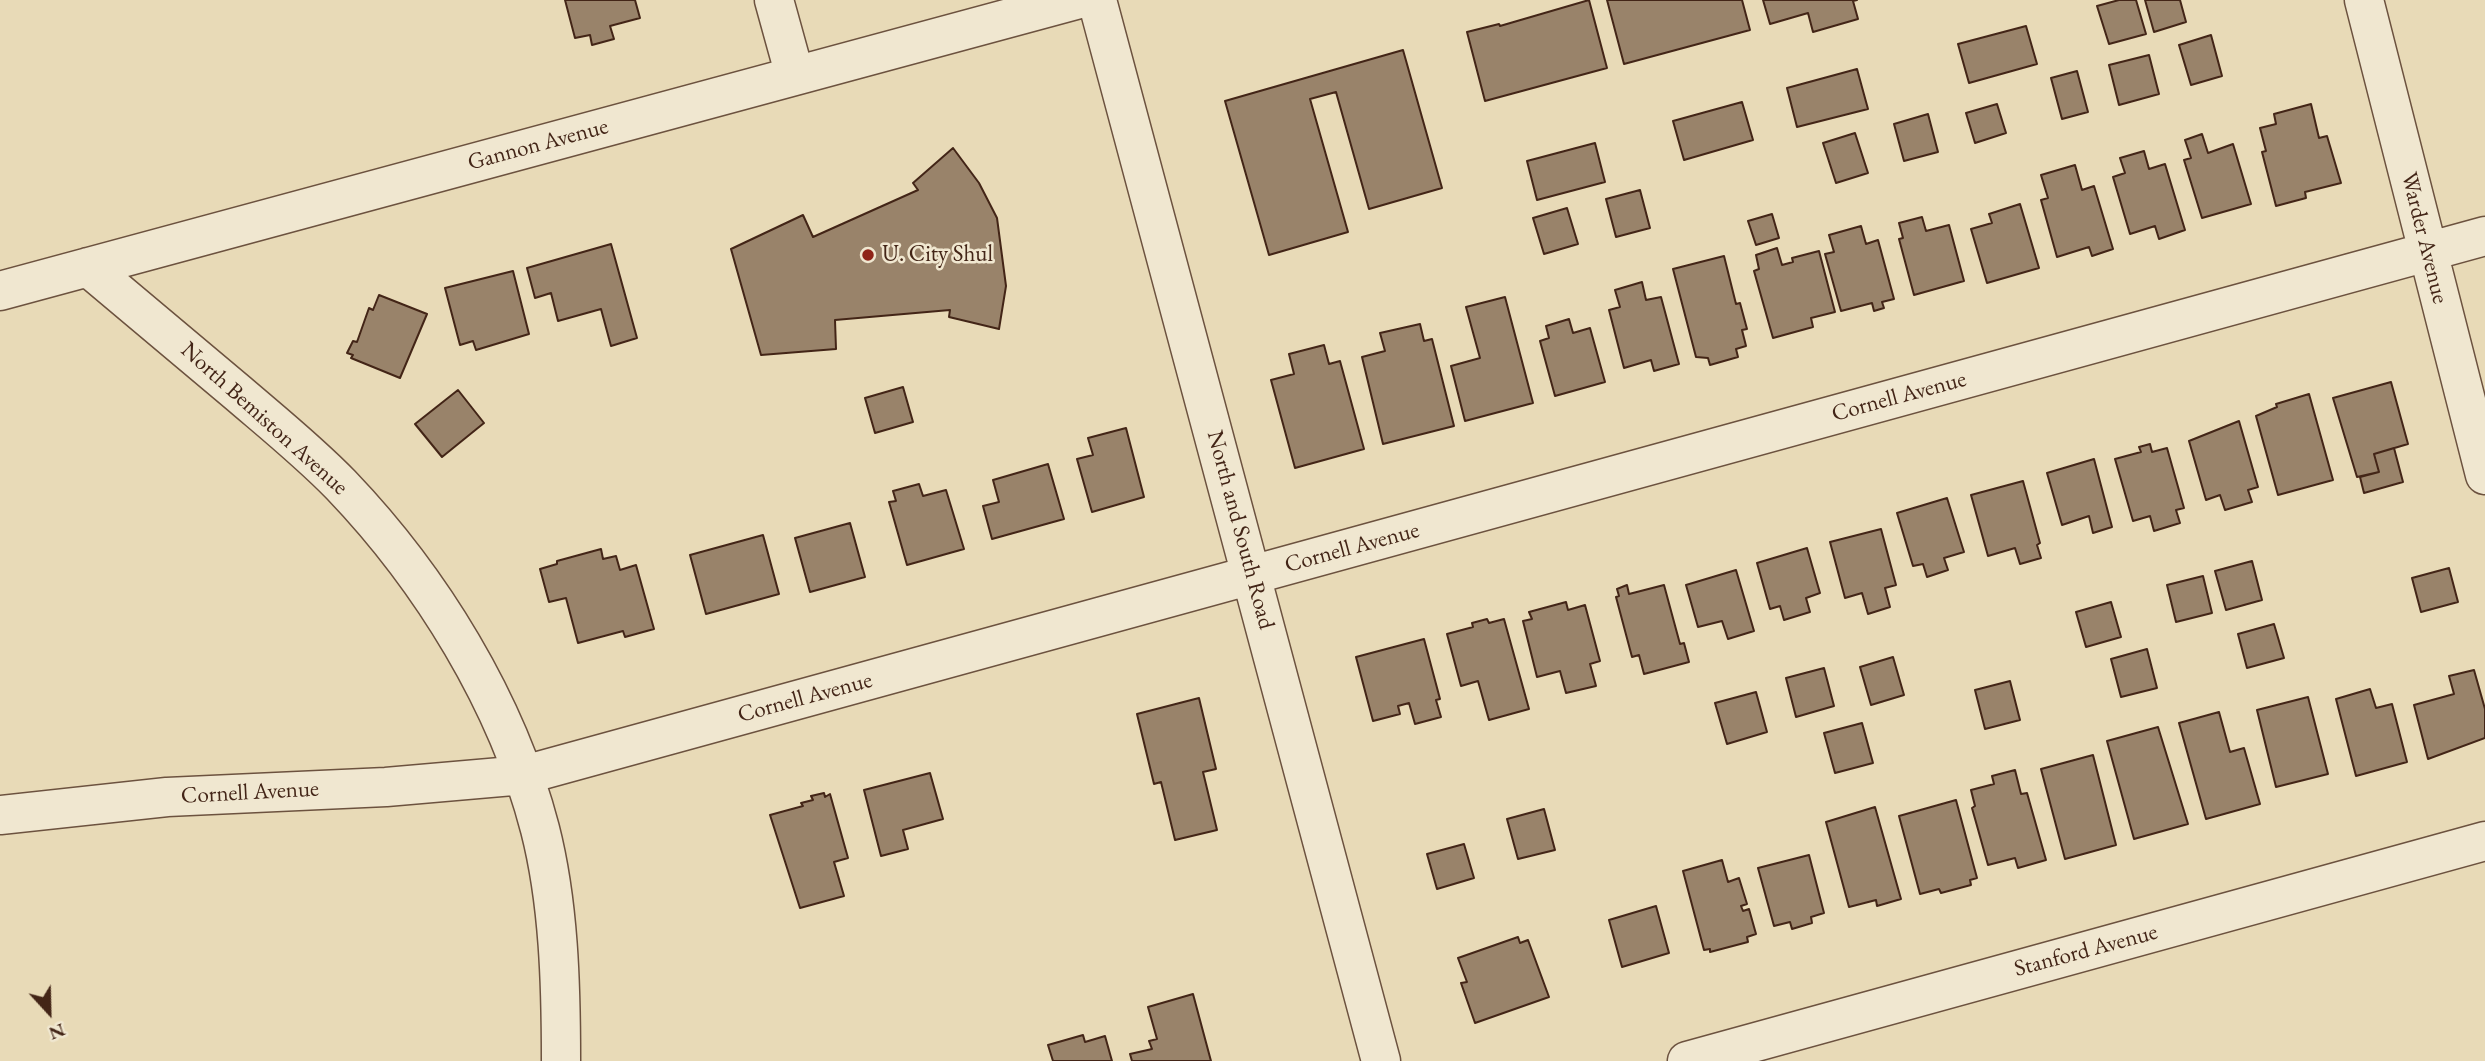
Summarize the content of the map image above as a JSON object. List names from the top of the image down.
{
  "streets": {
    "street": [
      "Gannon Avenue",
      "Warder Avenue",
      "Cornell Avenue",
      "North Bemiston Avenue",
      "North and South Road",
      "Stanford Avenue"
    ]
  },
  "crossings": [
    ["Gannon Avenue", "North Bemiston Avenue"],
    ["Warder Avenue", "Cornell Avenue"],
    ["Cornell Avenue", "North Bemiston Avenue"],
    ["Cornell Avenue", "North and South Road"]
  ],
  "places": ["U. City Shul"],
  "north": "bottom"
}
